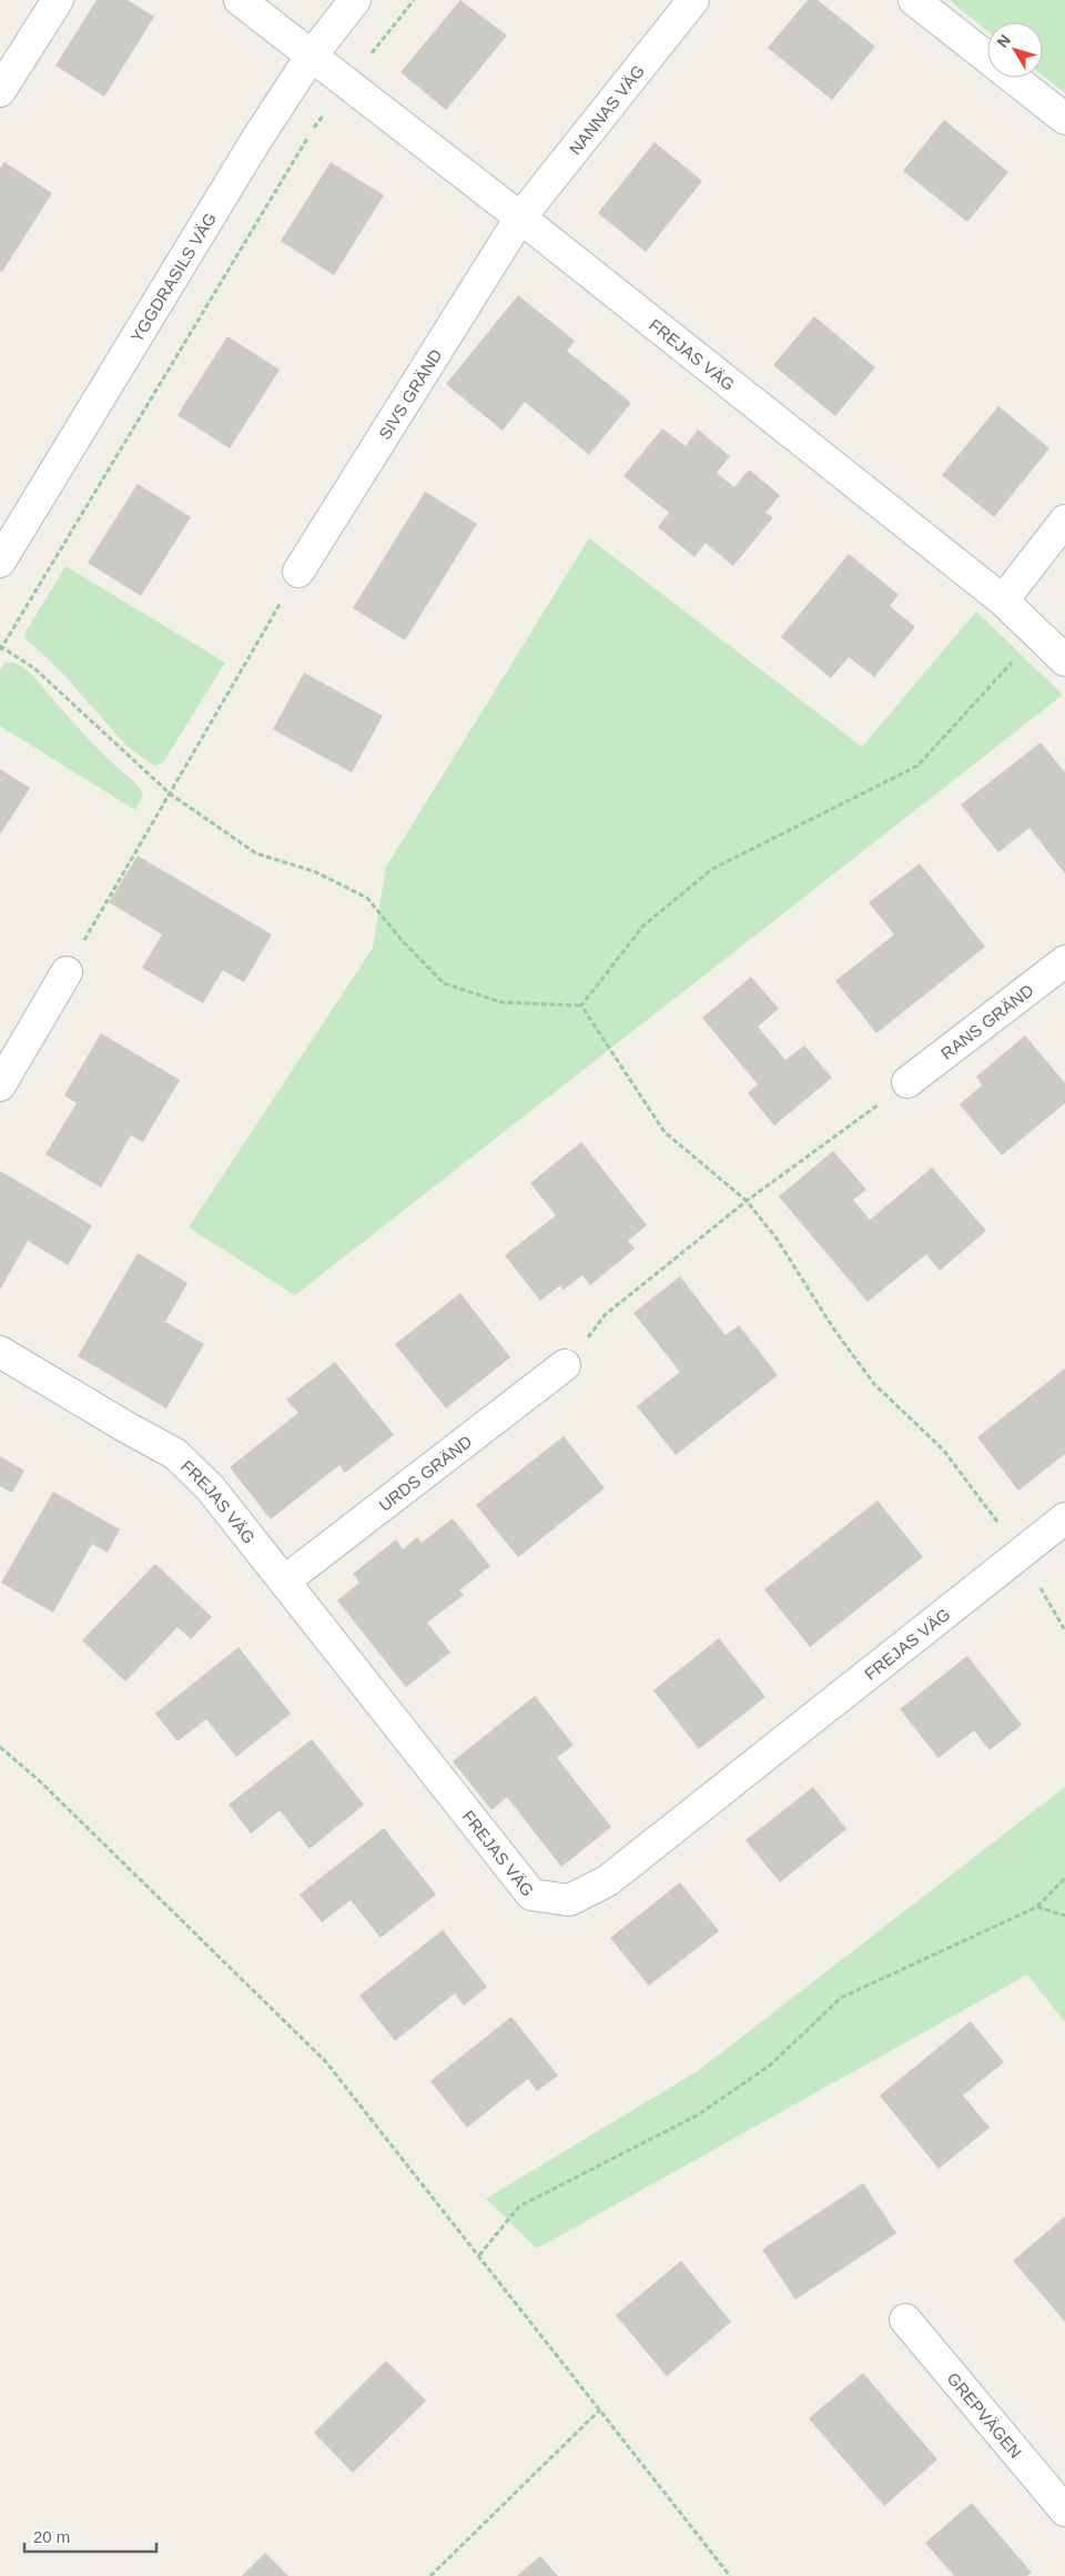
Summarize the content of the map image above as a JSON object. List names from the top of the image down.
{
  "streets": {
    "street": [
      "NANNAS VÄG",
      "YGGDRASILS VÄG",
      "FREJAS VÄG",
      "SIVS GRÄND",
      "RANS GRÄND",
      "URDS GRÄND",
      "GREPVÄGEN"
    ]
  },
  "crossings": [
    ["NANNAS VÄG", "FREJAS VÄG"],
    ["NANNAS VÄG", "SIVS GRÄND"],
    ["YGGDRASILS VÄG", "FREJAS VÄG"],
    ["FREJAS VÄG", "SIVS GRÄND"],
    ["FREJAS VÄG", "URDS GRÄND"]
  ],
  "scale_bar": "20 m",
  "north": "top left"
}
